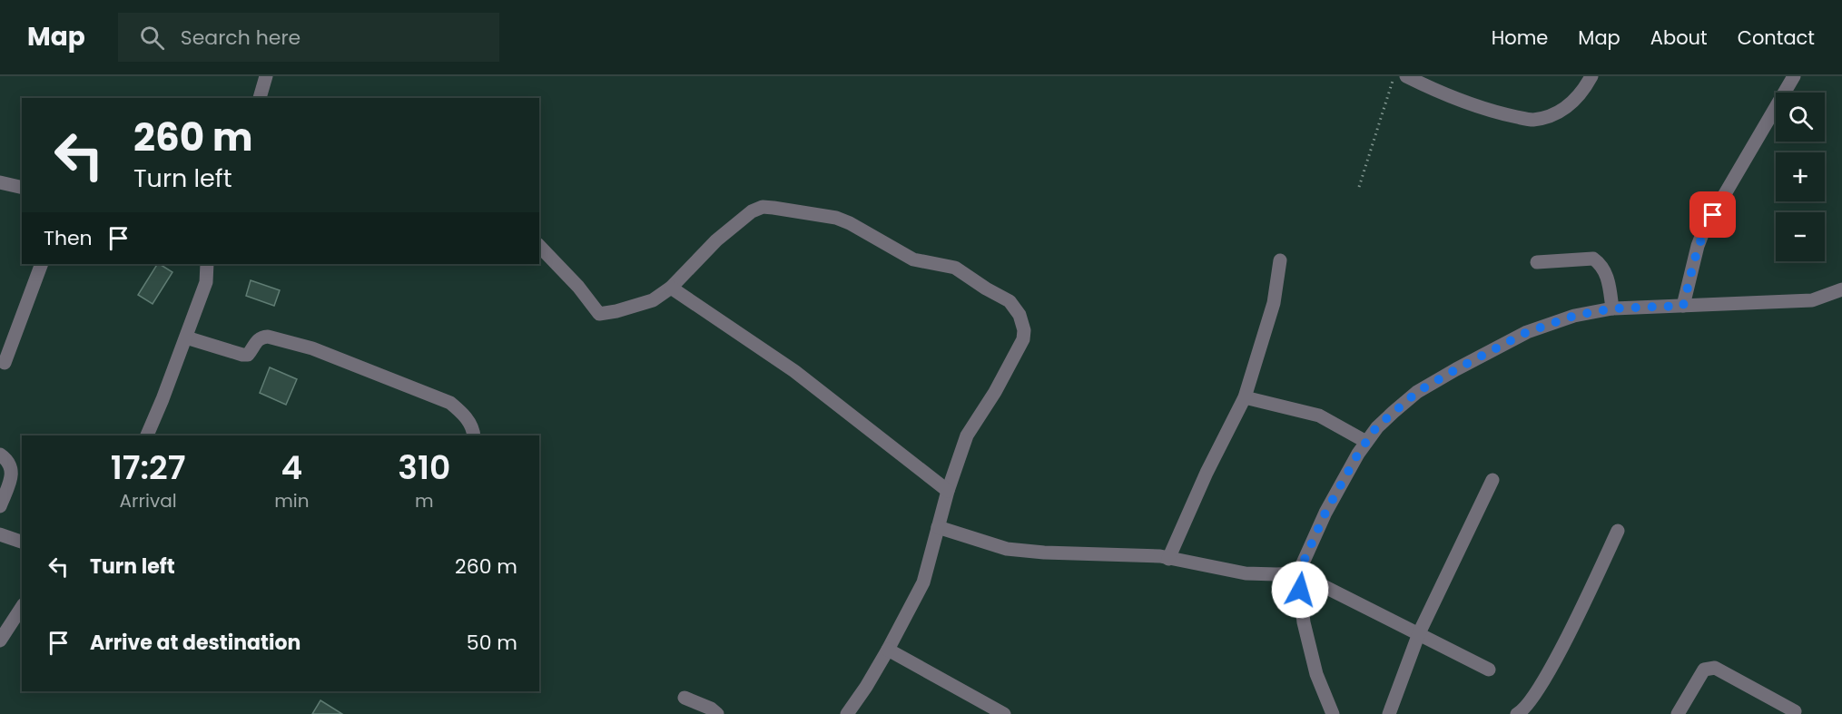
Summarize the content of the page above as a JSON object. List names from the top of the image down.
{
  "page": {
    "header": "Map",
    "search": "Search here",
    "nav": [
      "Home",
      "Map",
      "About",
      "Contact"
    ],
    "map_buttons": ["+", "−"],
    "turn": ["260 m", "Turn left"],
    "then": "Then",
    "eta": [
      "17:27",
      "Arrival",
      "4",
      "min",
      "310",
      "m"
    ],
    "list": [
      {
        "name": "Turn left",
        "value": "260 m"
      },
      {
        "name": "Arrive at destination",
        "value": "50 m"
      }
    ]
  }
}
